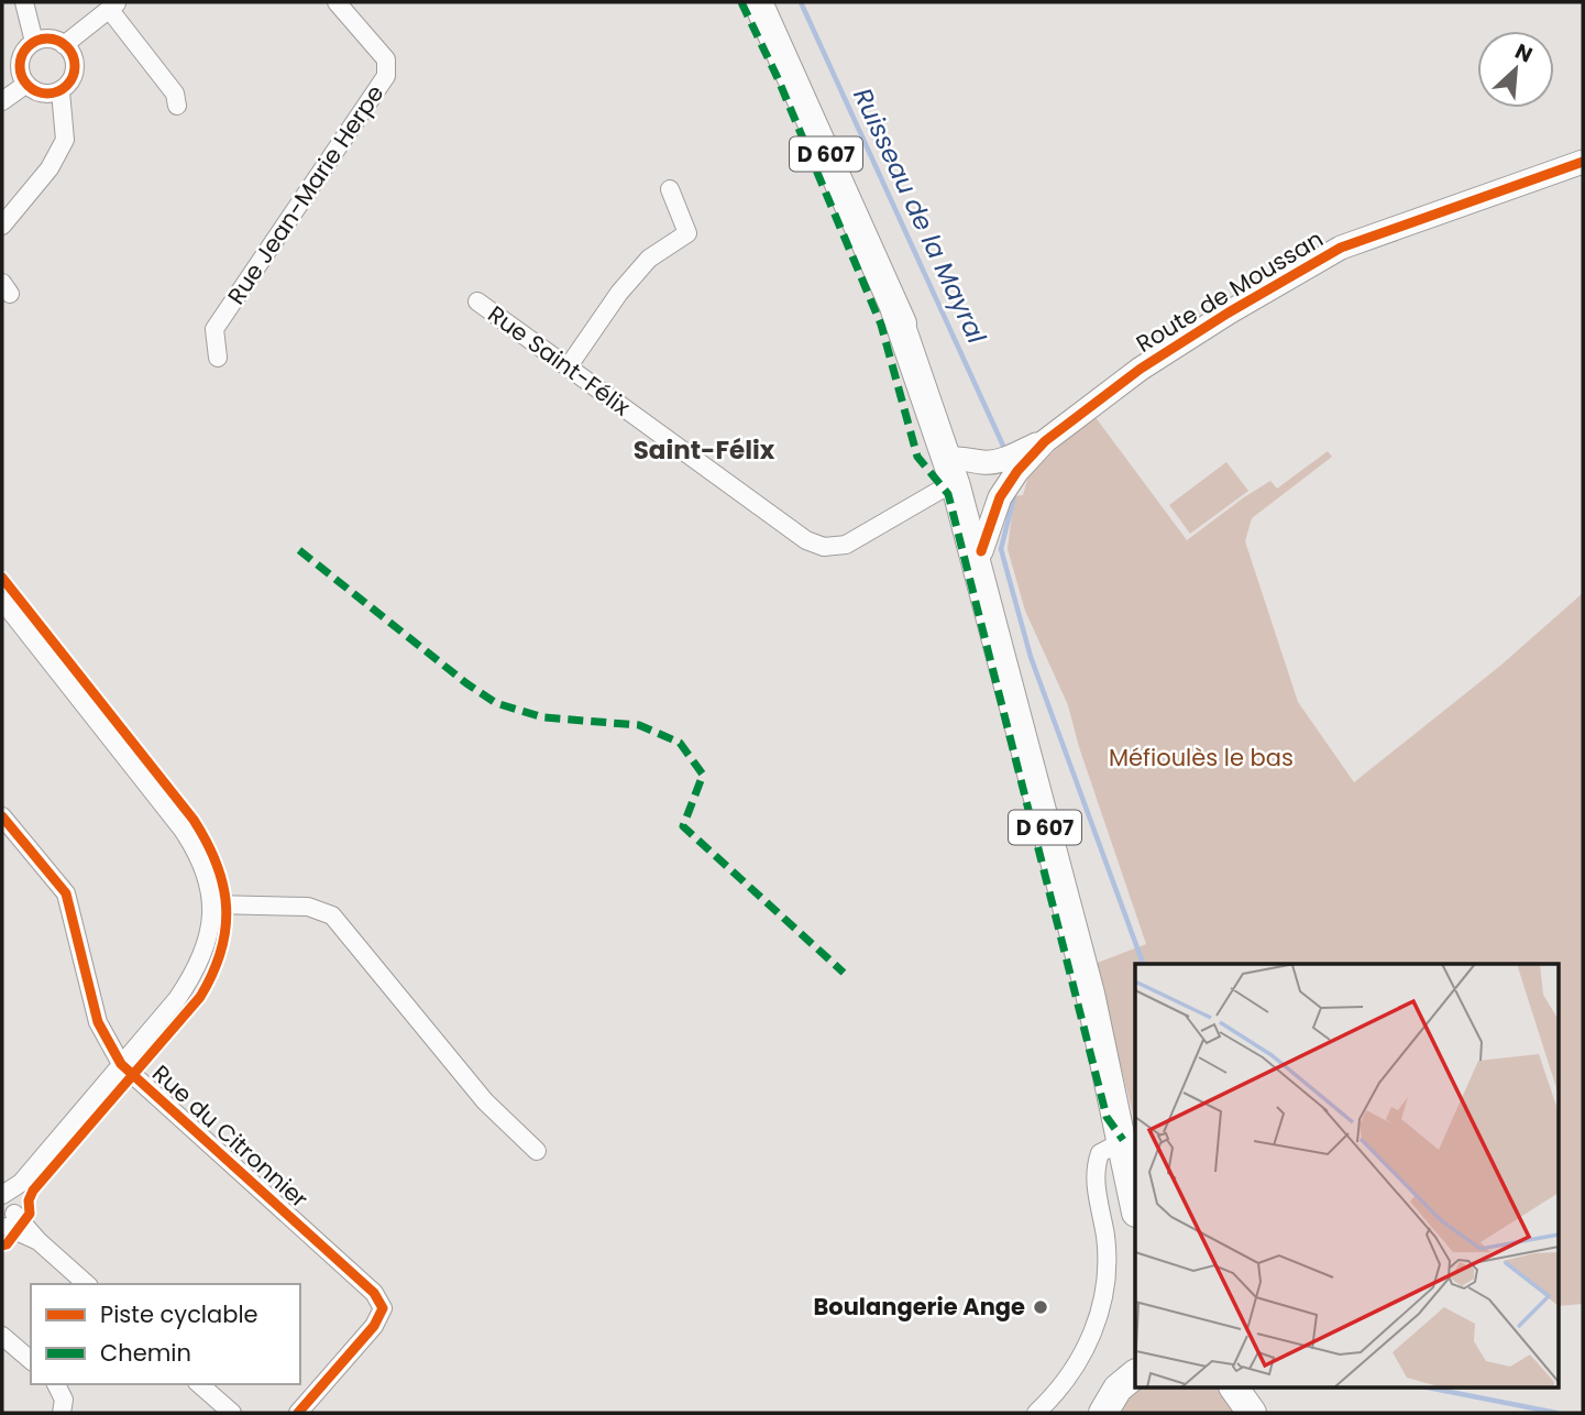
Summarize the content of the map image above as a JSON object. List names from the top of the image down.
{
  "streets": {
    "main road": ["D 607"],
    "street": [
      "Rue Jean-Marie Herpe",
      "Route de Moussan",
      "Rue Saint-Félix",
      "Rue du Citronnier"
    ]
  },
  "crossings": [
    ["D 607", "Rue Saint-Félix"]
  ],
  "districts": ["Saint-Félix"],
  "water": ["Ruisseau de la Mayral"],
  "parks": ["Méfioulès le bas"],
  "places": ["Boulangerie Ange"],
  "legend": ["Piste cyclable", "Chemin"],
  "north": "top right"
}
